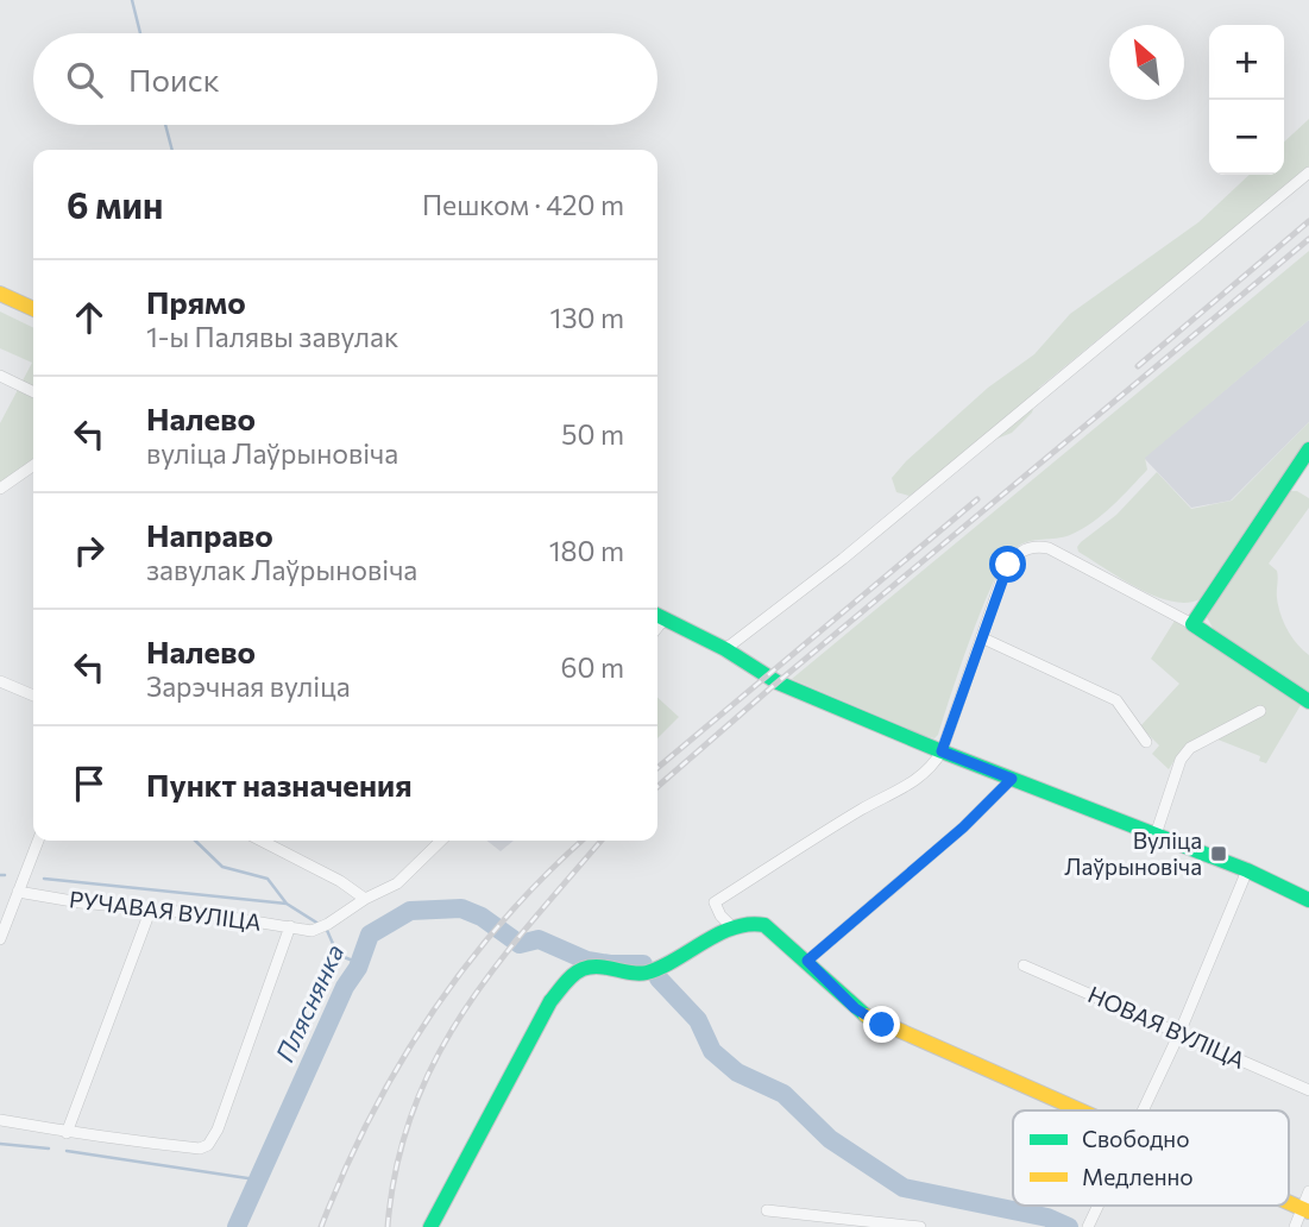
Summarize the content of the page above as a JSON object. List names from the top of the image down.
{
  "streets": {
    "street": ["РУЧАВАЯ ВУЛІЦА", "НОВАЯ ВУЛІЦА"]
  },
  "water": ["Пляснянка"],
  "places": {
    "transit": ["Вуліца Лаўрыновіча"]
  },
  "legend": ["Свободно", "Медленно"],
  "north": "top left",
  "page": {
    "map_buttons": ["+", "−"],
    "search": "Поиск",
    "heading": ["6 мин", "Пешком · 420 m"],
    "list": [
      ["Прямо", "1-ы Палявы завулак", "130 m"],
      ["Налево", "вуліца Лаўрыновіча", "50 m"],
      ["Направо", "завулак Лаўрыновіча", "180 m"],
      ["Налево", "Зарэчная вуліца", "60 m"],
      "Пункт назначения"
    ]
  }
}
